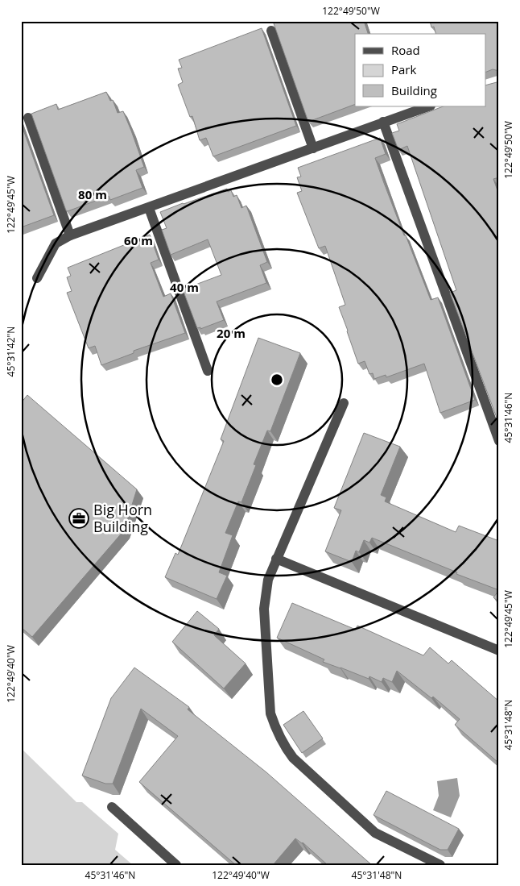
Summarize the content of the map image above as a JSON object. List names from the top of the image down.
{
  "places": {
    "office": ["Big Horn Building"]
  },
  "legend": ["Road", "Park", "Building"],
  "coordinates": [
    "122°49'50\"W",
    "122°49'45\"W",
    "45°31'42\"N",
    "45°31'46\"N",
    "122°49'40\"W",
    "45°31'48\"N"
  ],
  "rings": [
    "80 m",
    "60 m",
    "40 m",
    "20 m"
  ]
}
